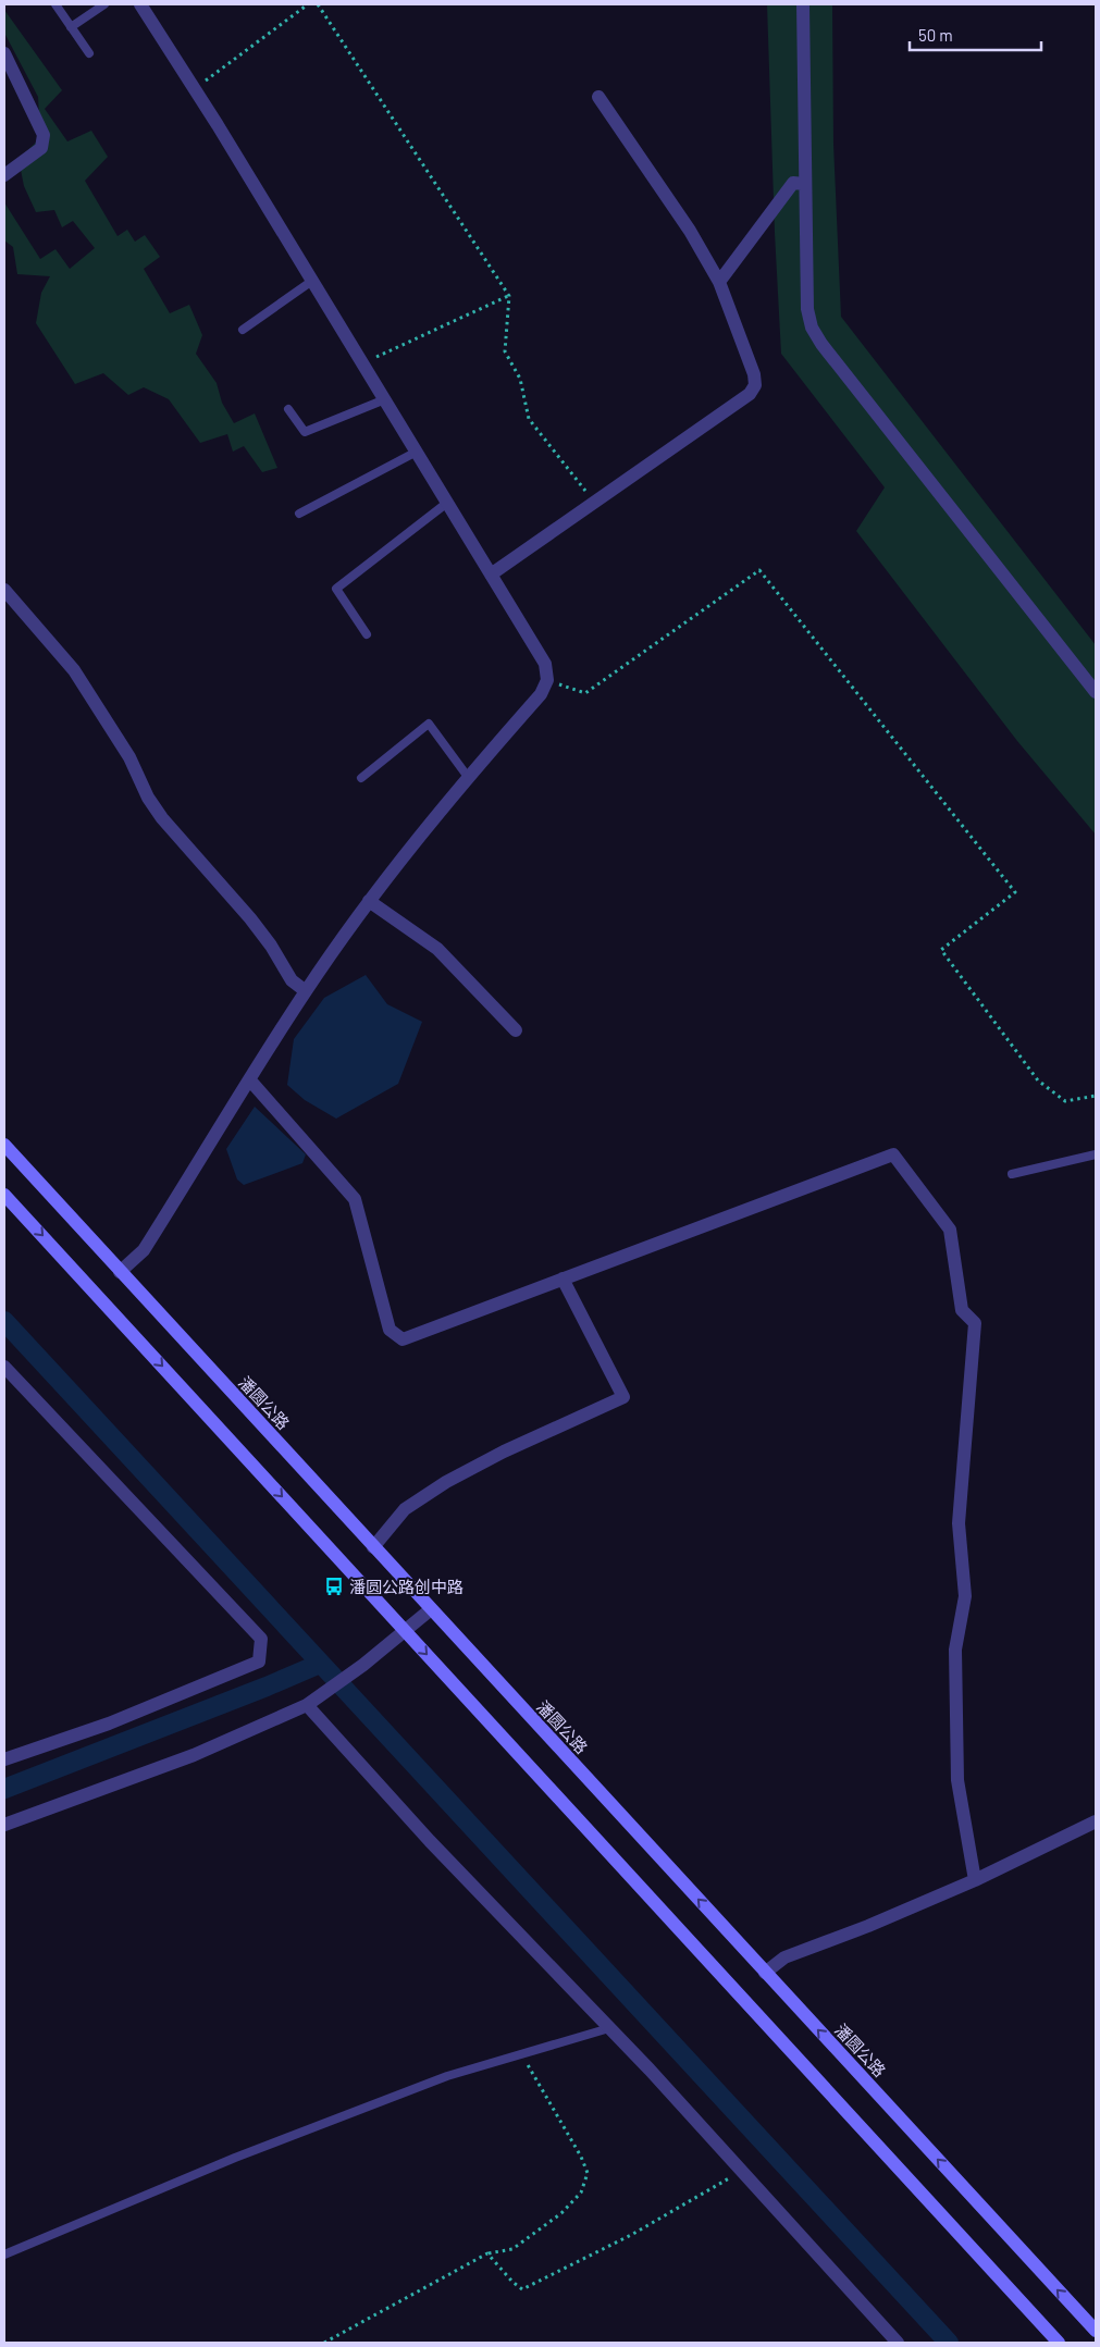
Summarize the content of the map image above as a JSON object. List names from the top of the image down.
{
  "streets": {
    "main road": ["潘圆公路"]
  },
  "places": {
    "bus stop": ["潘圆公路创中路"]
  },
  "scale_bar": "50 m"
}
